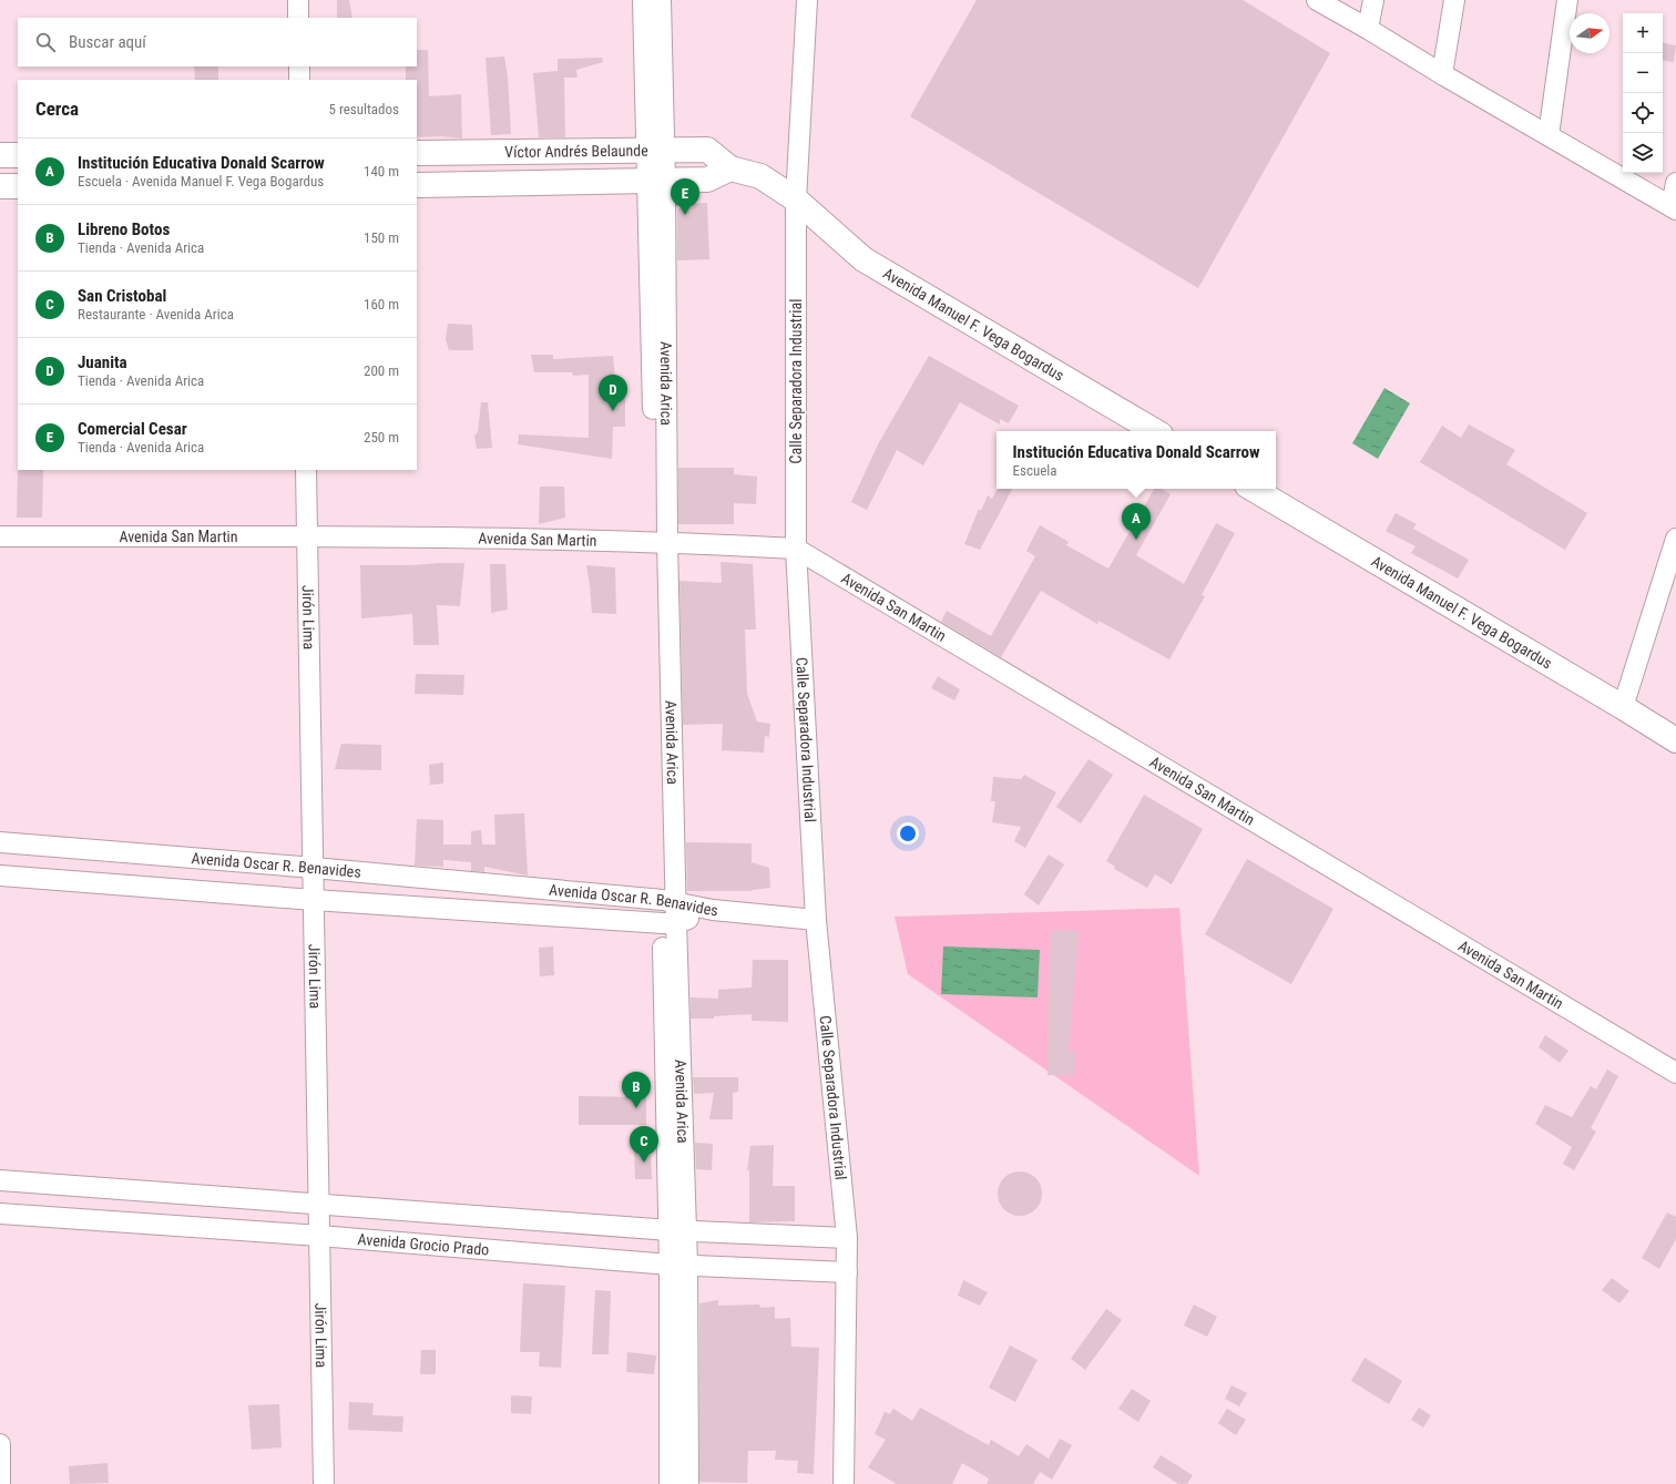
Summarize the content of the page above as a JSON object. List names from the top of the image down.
{
  "streets": {
    "main road": ["Víctor Andrés Belaunde", "Avenida Manuel F. Vega Bogardus"],
    "street": [
      "Calle Separadora Industrial",
      "Avenida Arica",
      "Avenida San Martin",
      "Jirón Lima",
      "Avenida Oscar R. Benavides",
      "Avenida Grocio Prado"
    ]
  },
  "crossings": [
    ["Víctor Andrés Belaunde", "Avenida Manuel F. Vega Bogardus"],
    ["Víctor Andrés Belaunde", "Calle Separadora Industrial"],
    ["Víctor Andrés Belaunde", "Avenida Arica"],
    ["Avenida Manuel F. Vega Bogardus", "Calle Separadora Industrial"],
    ["Calle Separadora Industrial", "Avenida San Martin"],
    ["Calle Separadora Industrial", "Avenida Grocio Prado"],
    ["Avenida Arica", "Avenida San Martin"],
    ["Avenida Arica", "Avenida Oscar R. Benavides"],
    ["Avenida Arica", "Avenida Grocio Prado"],
    ["Avenida San Martin", "Jirón Lima"],
    ["Jirón Lima", "Avenida Oscar R. Benavides"],
    ["Jirón Lima", "Avenida Grocio Prado"]
  ],
  "north": "right",
  "page": {
    "map_buttons": ["+", "−"],
    "search": "Buscar aquí",
    "heading": ["Cerca", "5 resultados"],
    "list": [
      {
        "mark": "A",
        "name": "Institución Educativa Donald Scarrow",
        "note": "Escuela · Avenida Manuel F. Vega Bogardus",
        "value": "140 m"
      },
      {
        "mark": "B",
        "name": "Libreno Botos",
        "note": "Tienda · Avenida Arica",
        "value": "150 m"
      },
      {
        "mark": "C",
        "name": "San Cristobal",
        "note": "Restaurante · Avenida Arica",
        "value": "160 m"
      },
      {
        "mark": "D",
        "name": "Juanita",
        "note": "Tienda · Avenida Arica",
        "value": "200 m"
      },
      {
        "mark": "E",
        "name": "Comercial Cesar",
        "note": "Tienda · Avenida Arica",
        "value": "250 m"
      }
    ],
    "pins": [
      "E",
      "D",
      "A",
      "B",
      "C"
    ],
    "popup": ["Institución Educativa Donald Scarrow", "Escuela"]
  }
}
